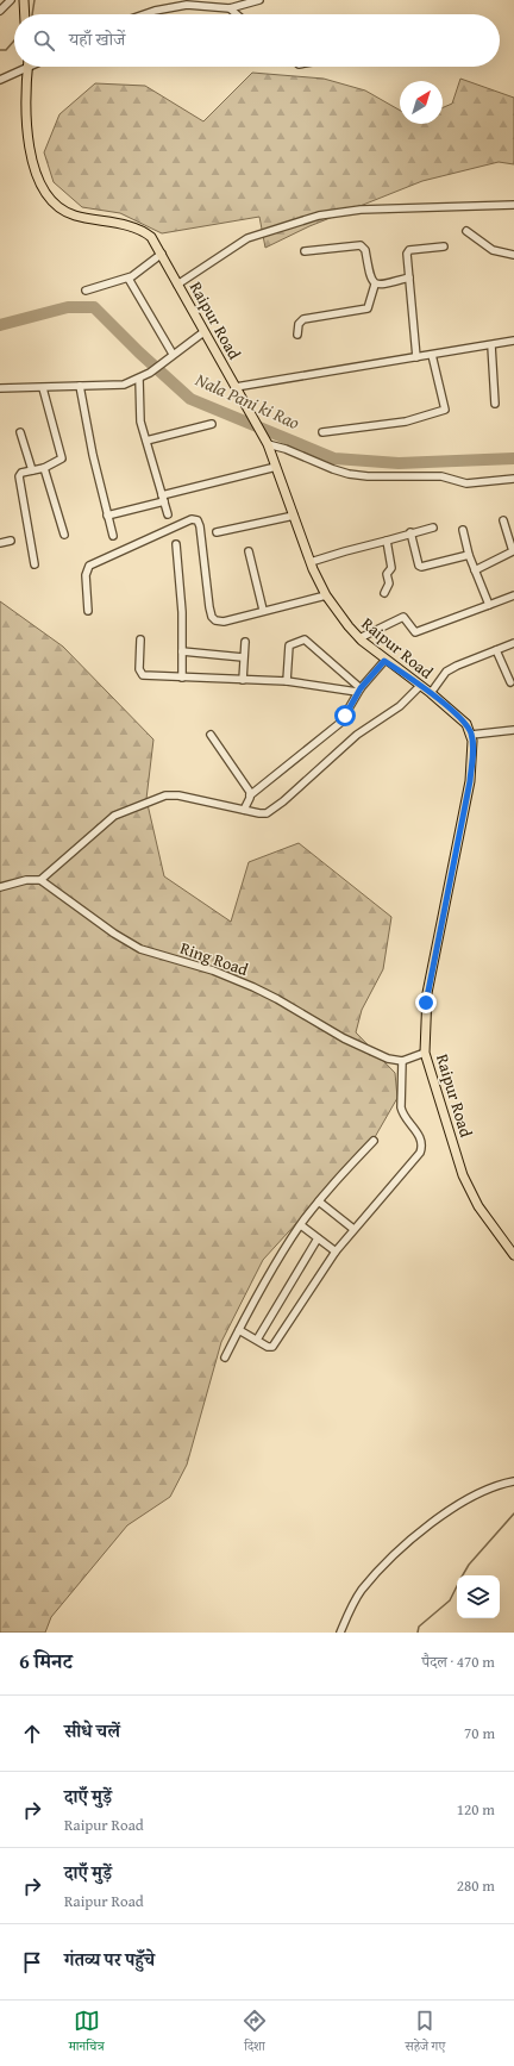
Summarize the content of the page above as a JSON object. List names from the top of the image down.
{
  "streets": {
    "main road": ["Raipur Road"],
    "street": ["Ring Road"]
  },
  "water": ["Nala Pani ki Rao"],
  "north": "top right",
  "page": {
    "search": "यहाँ खोजें",
    "heading": ["6 मिनट", "पैदल · 470 m"],
    "list": [
      ["सीधे चलें", "70 m"],
      ["दाएँ मुड़ें", "Raipur Road", "120 m"],
      ["दाएँ मुड़ें", "Raipur Road", "280 m"],
      "गंतव्य पर पहुँचे"
    ],
    "nav": ["मानचित्र", "दिशा", "सहेजे गए"]
  }
}
